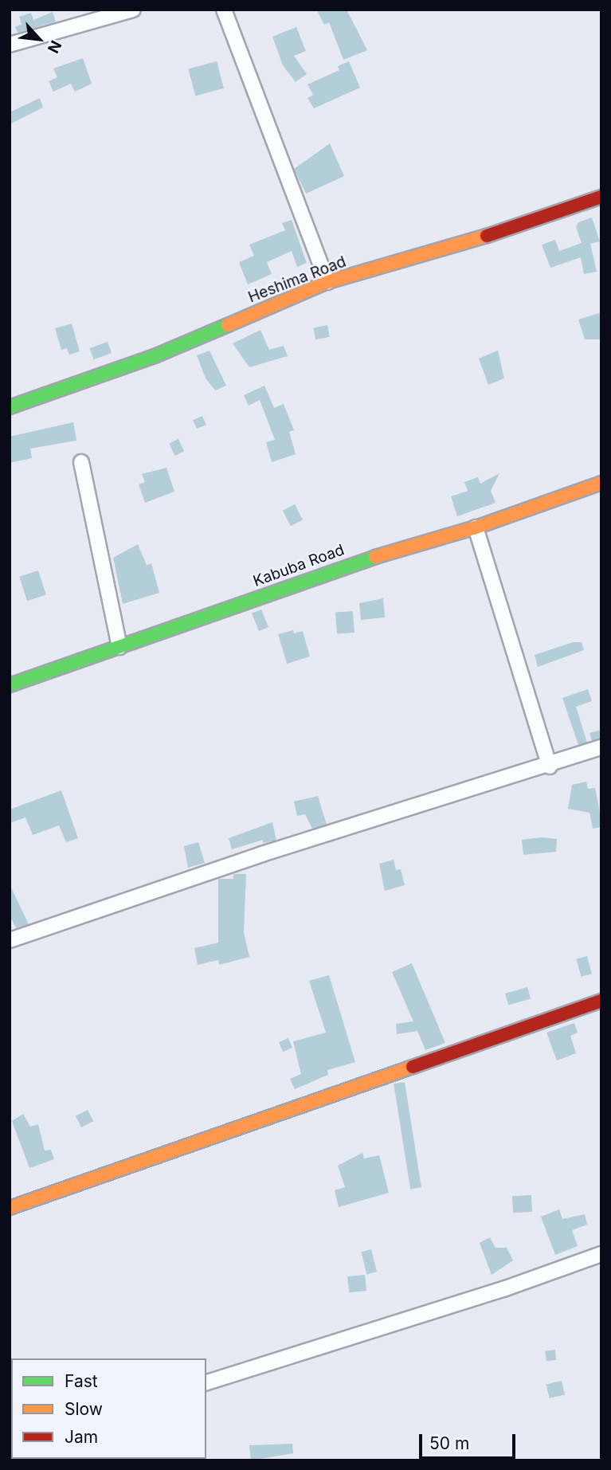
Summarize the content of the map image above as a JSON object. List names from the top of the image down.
{
  "streets": {
    "street": ["Heshima Road", "Kabuba Road"]
  },
  "legend": ["Fast", "Slow", "Jam"],
  "scale_bar": "50 m",
  "north": "bottom right"
}
